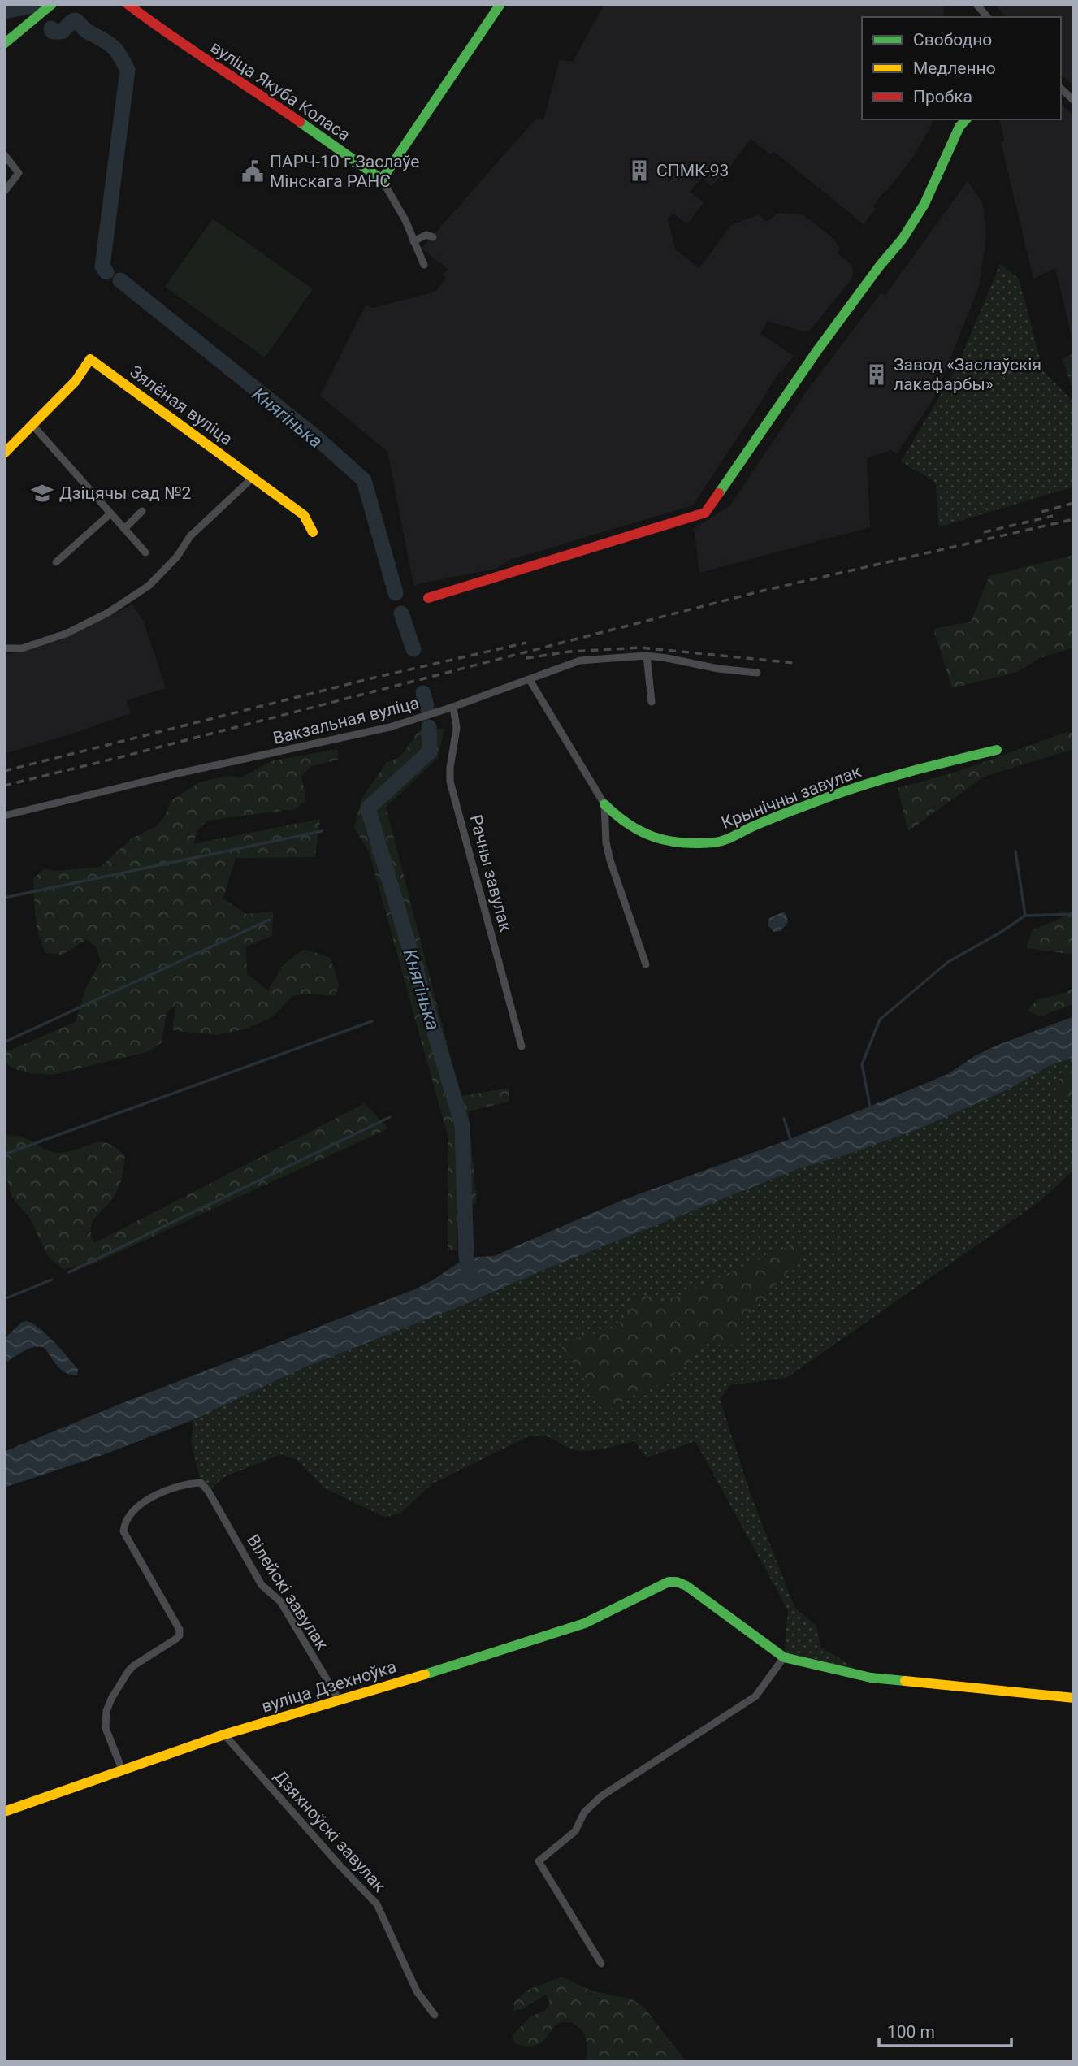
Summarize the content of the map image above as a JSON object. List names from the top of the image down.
{
  "streets": {
    "street": [
      "вуліца Якуба Коласа",
      "Зялёная вуліца",
      "Вакзальная вуліца",
      "Крынічны завулак",
      "Рачны завулак",
      "Вілейскі завулак",
      "вуліца Дзехноўка",
      "Дзяхноўскі завулак"
    ]
  },
  "crossings": [
    ["Вакзальная вуліца", "Рачны завулак"],
    ["Вілейскі завулак", "вуліца Дзехноўка"],
    ["вуліца Дзехноўка", "Дзяхноўскі завулак"]
  ],
  "water": ["Княгінька"],
  "places": {
    "building": ["СПМК-93", "Завод «Заслаўскія лакафарбы»"],
    "public building": ["ПАРЧ-10 г.Заслаўе Мінскага РАНС"],
    "school or university": ["Дзіцячы сад №2"]
  },
  "legend": ["Свободно", "Медленно", "Пробка"],
  "scale_bar": "100 m"
}
